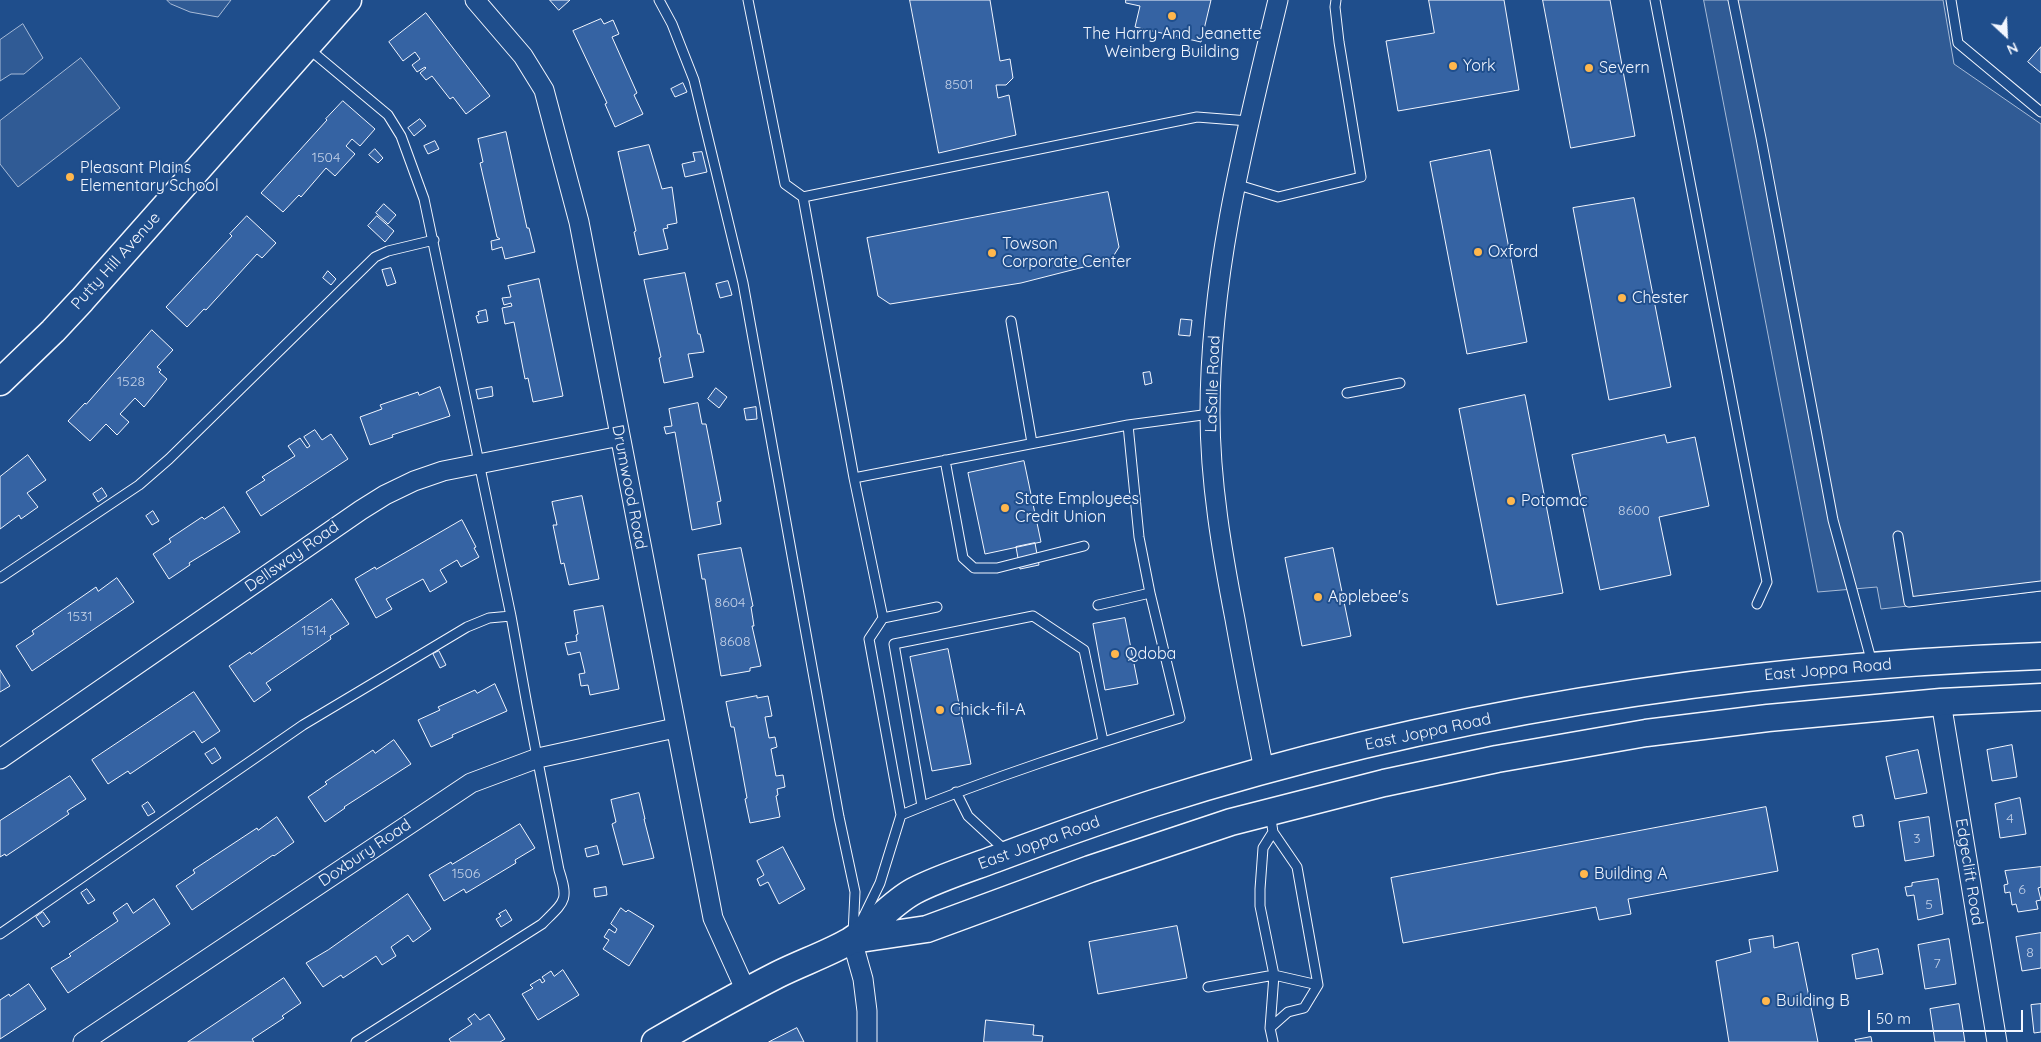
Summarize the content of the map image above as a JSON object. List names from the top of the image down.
{
  "streets": {
    "main road": ["Putty Hill Avenue", "East Joppa Road"],
    "street": [
      "LaSalle Road",
      "Drumwood Road",
      "Dellsway Road",
      "Doxbury Road",
      "Edgeclift Road"
    ]
  },
  "crossings": [
    ["LaSalle Road", "East Joppa Road"],
    ["Drumwood Road", "Dellsway Road"],
    ["Drumwood Road", "East Joppa Road"],
    ["Drumwood Road", "Doxbury Road"],
    ["East Joppa Road", "Edgeclift Road"]
  ],
  "places": [
    "The Harry And Jeanette Weinberg Building",
    "York",
    "Severn",
    "Pleasant Plains Elementary School",
    "Oxford",
    "Towson Corporate Center",
    "Chester",
    "Potomac",
    "State Employees Credit Union",
    "Applebee's",
    "Qdoba",
    "Chick-fil-A",
    "Building A",
    "Building B"
  ],
  "house_numbers": [
    "8501",
    "1504",
    "1528",
    "8600",
    "8604",
    "1531",
    "1514",
    "8608",
    "4",
    "3",
    "1506",
    "6",
    "5",
    "8",
    "7"
  ],
  "scale_bar": "50 m",
  "north": "bottom right"
}
